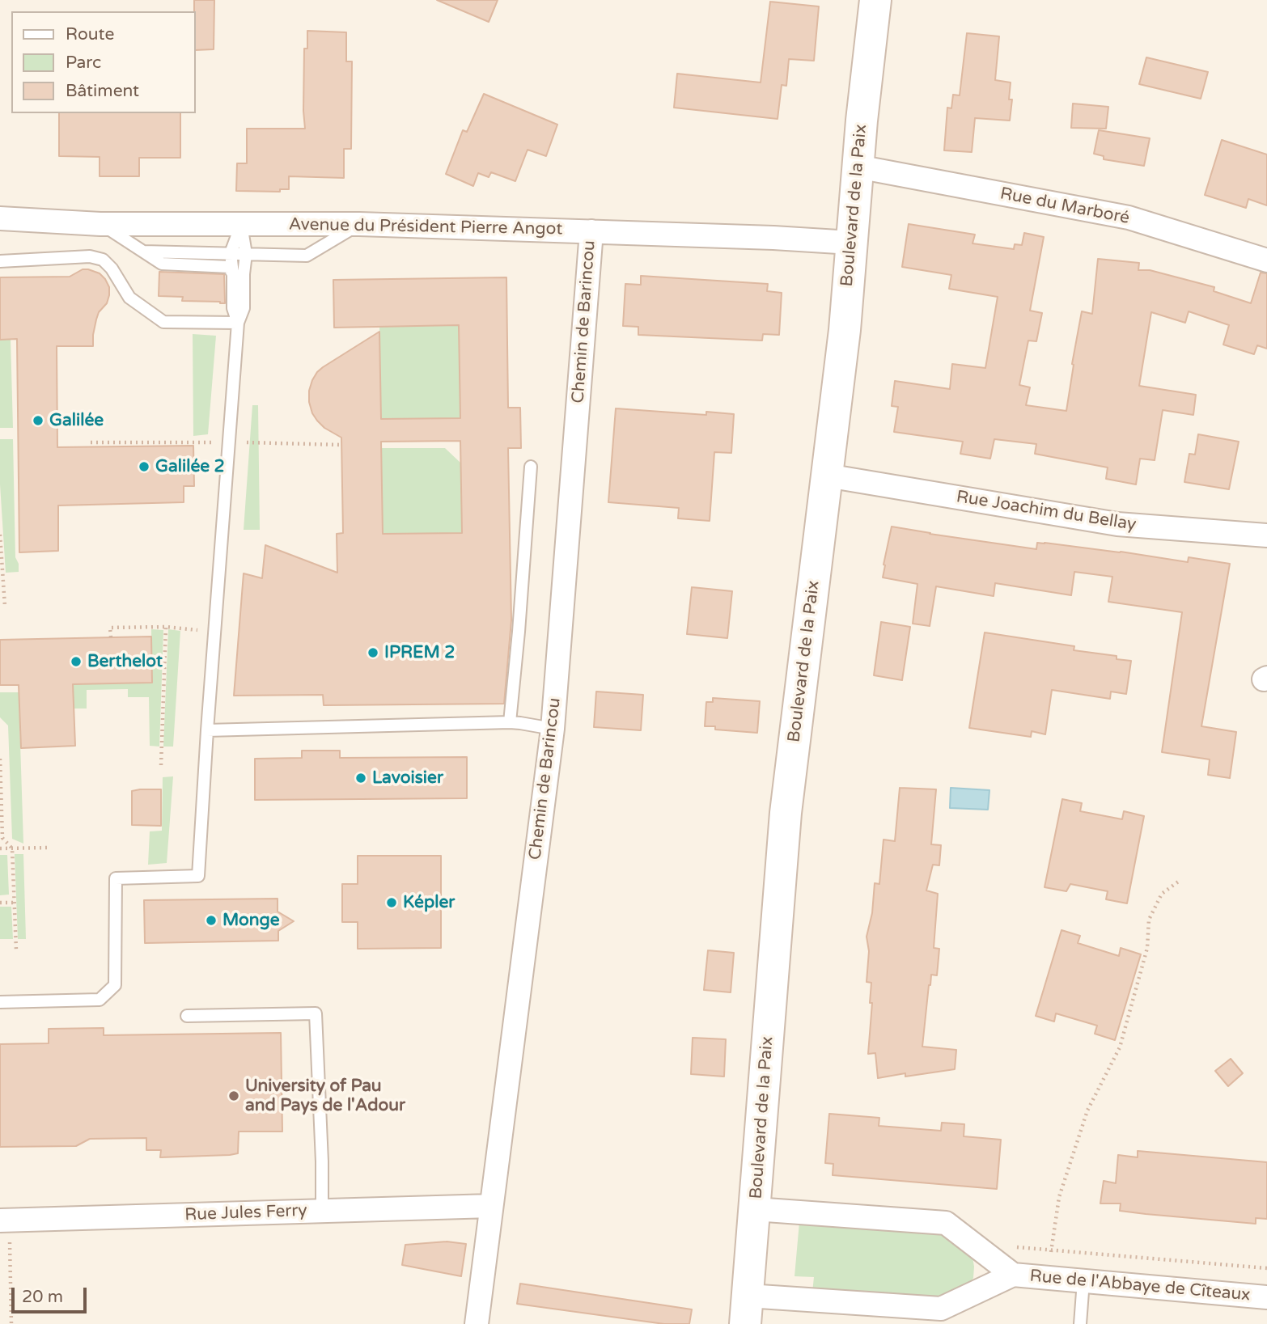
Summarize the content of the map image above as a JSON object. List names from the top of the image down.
{
  "streets": {
    "main road": ["Boulevard de la Paix"],
    "street": [
      "Rue du Marboré",
      "Avenue du Président Pierre Angot",
      "Chemin de Barincou",
      "Rue Joachim du Bellay",
      "Rue Jules Ferry",
      "Rue de l'Abbaye de Cîteaux"
    ]
  },
  "crossings": [
    ["Boulevard de la Paix", "Rue du Marboré"],
    ["Boulevard de la Paix", "Avenue du Président Pierre Angot"],
    ["Boulevard de la Paix", "Rue Joachim du Bellay"],
    ["Boulevard de la Paix", "Rue de l'Abbaye de Cîteaux"],
    ["Avenue du Président Pierre Angot", "Chemin de Barincou"],
    ["Chemin de Barincou", "Rue Jules Ferry"]
  ],
  "places": [
    "Galilée",
    "Galilée 2",
    "IPREM 2",
    "Berthelot",
    "Lavoisier",
    "Képler",
    "Monge",
    "University of Pau and Pays de l'Adour"
  ],
  "legend": ["Route", "Parc", "Bâtiment"],
  "scale_bar": "20 m"
}
